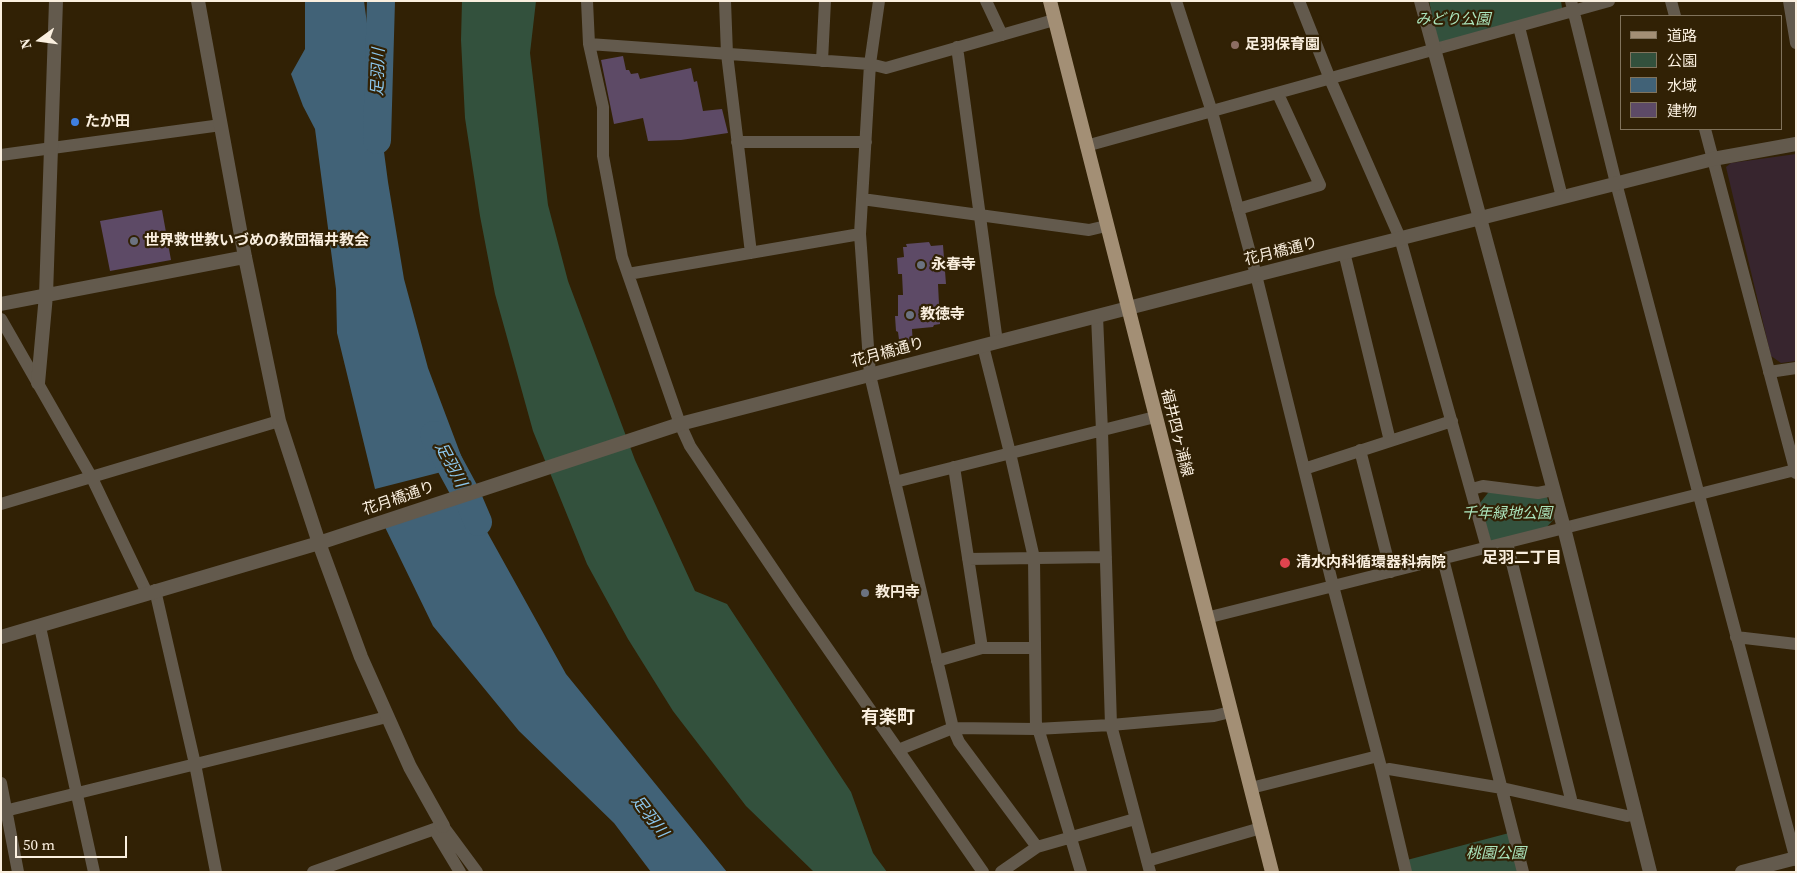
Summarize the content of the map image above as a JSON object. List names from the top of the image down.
{
  "streets": {
    "main road": ["福井四ヶ浦線"],
    "street": ["花月橋通り"]
  },
  "crossings": [
    ["花月橋通り", "福井四ヶ浦線"]
  ],
  "districts": ["足羽二丁目", "有楽町"],
  "water": ["足羽川"],
  "parks": ["みどり公園", "千年緑地公園", "桃園公園"],
  "places": [
    "足羽保育園",
    "たか田",
    "世界救世教いづめの教団福井教会",
    "永春寺",
    "教徳寺",
    "清水内科循環器科病院",
    "教円寺"
  ],
  "legend": [
    "道路",
    "公園",
    "水域",
    "建物"
  ],
  "scale_bar": "50 m",
  "north": "left"
}
